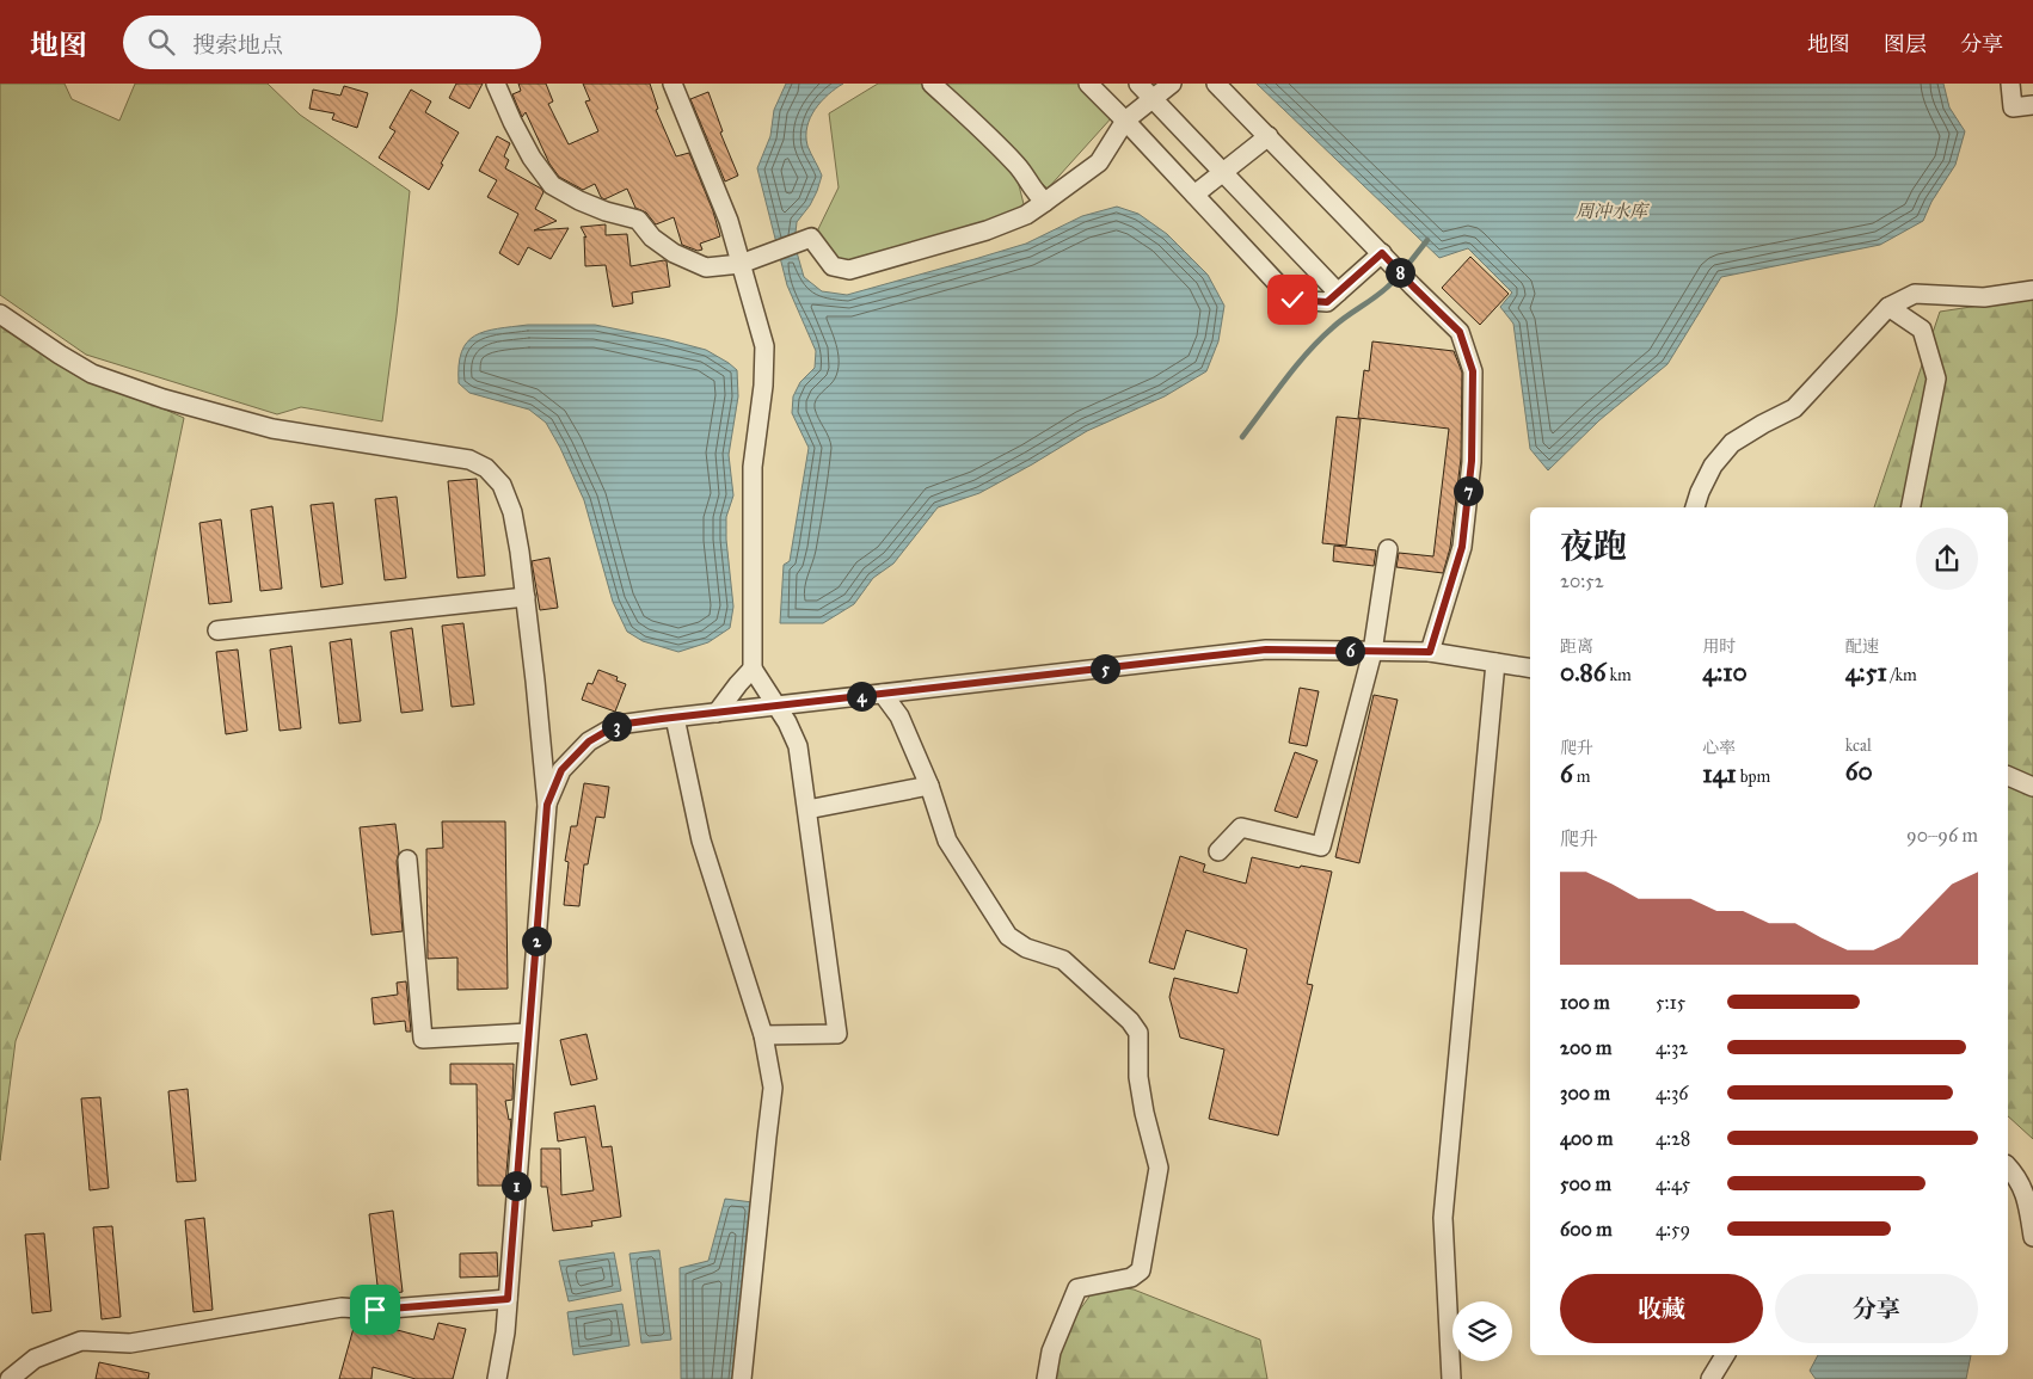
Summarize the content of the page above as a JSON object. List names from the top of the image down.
{
  "water": ["周冲水库"],
  "page": {
    "header": "地图",
    "search": "搜索地点",
    "nav": ["地图", "图层", "分享"],
    "pins": [
      "8",
      "7",
      "6",
      "5",
      "4",
      "3",
      "2",
      "1"
    ],
    "heading": ["夜跑", "20:52"],
    "stats": [
      ["距离", "0.86 km"],
      ["用时", "4:10"],
      ["配速", "4:51 /km"],
      ["爬升", "6 m"],
      ["心率", "141 bpm"],
      ["kcal", "60"]
    ],
    "chart": ["爬升", "90–96 m"],
    "list": [
      {
        "name": "100 m",
        "note": "5:15"
      },
      {
        "name": "200 m",
        "note": "4:32"
      },
      {
        "name": "300 m",
        "note": "4:36"
      },
      {
        "name": "400 m",
        "note": "4:28"
      },
      {
        "name": "500 m",
        "note": "4:45"
      },
      {
        "name": "600 m",
        "note": "4:59"
      }
    ],
    "buttons": ["收藏", "分享"]
  }
}
